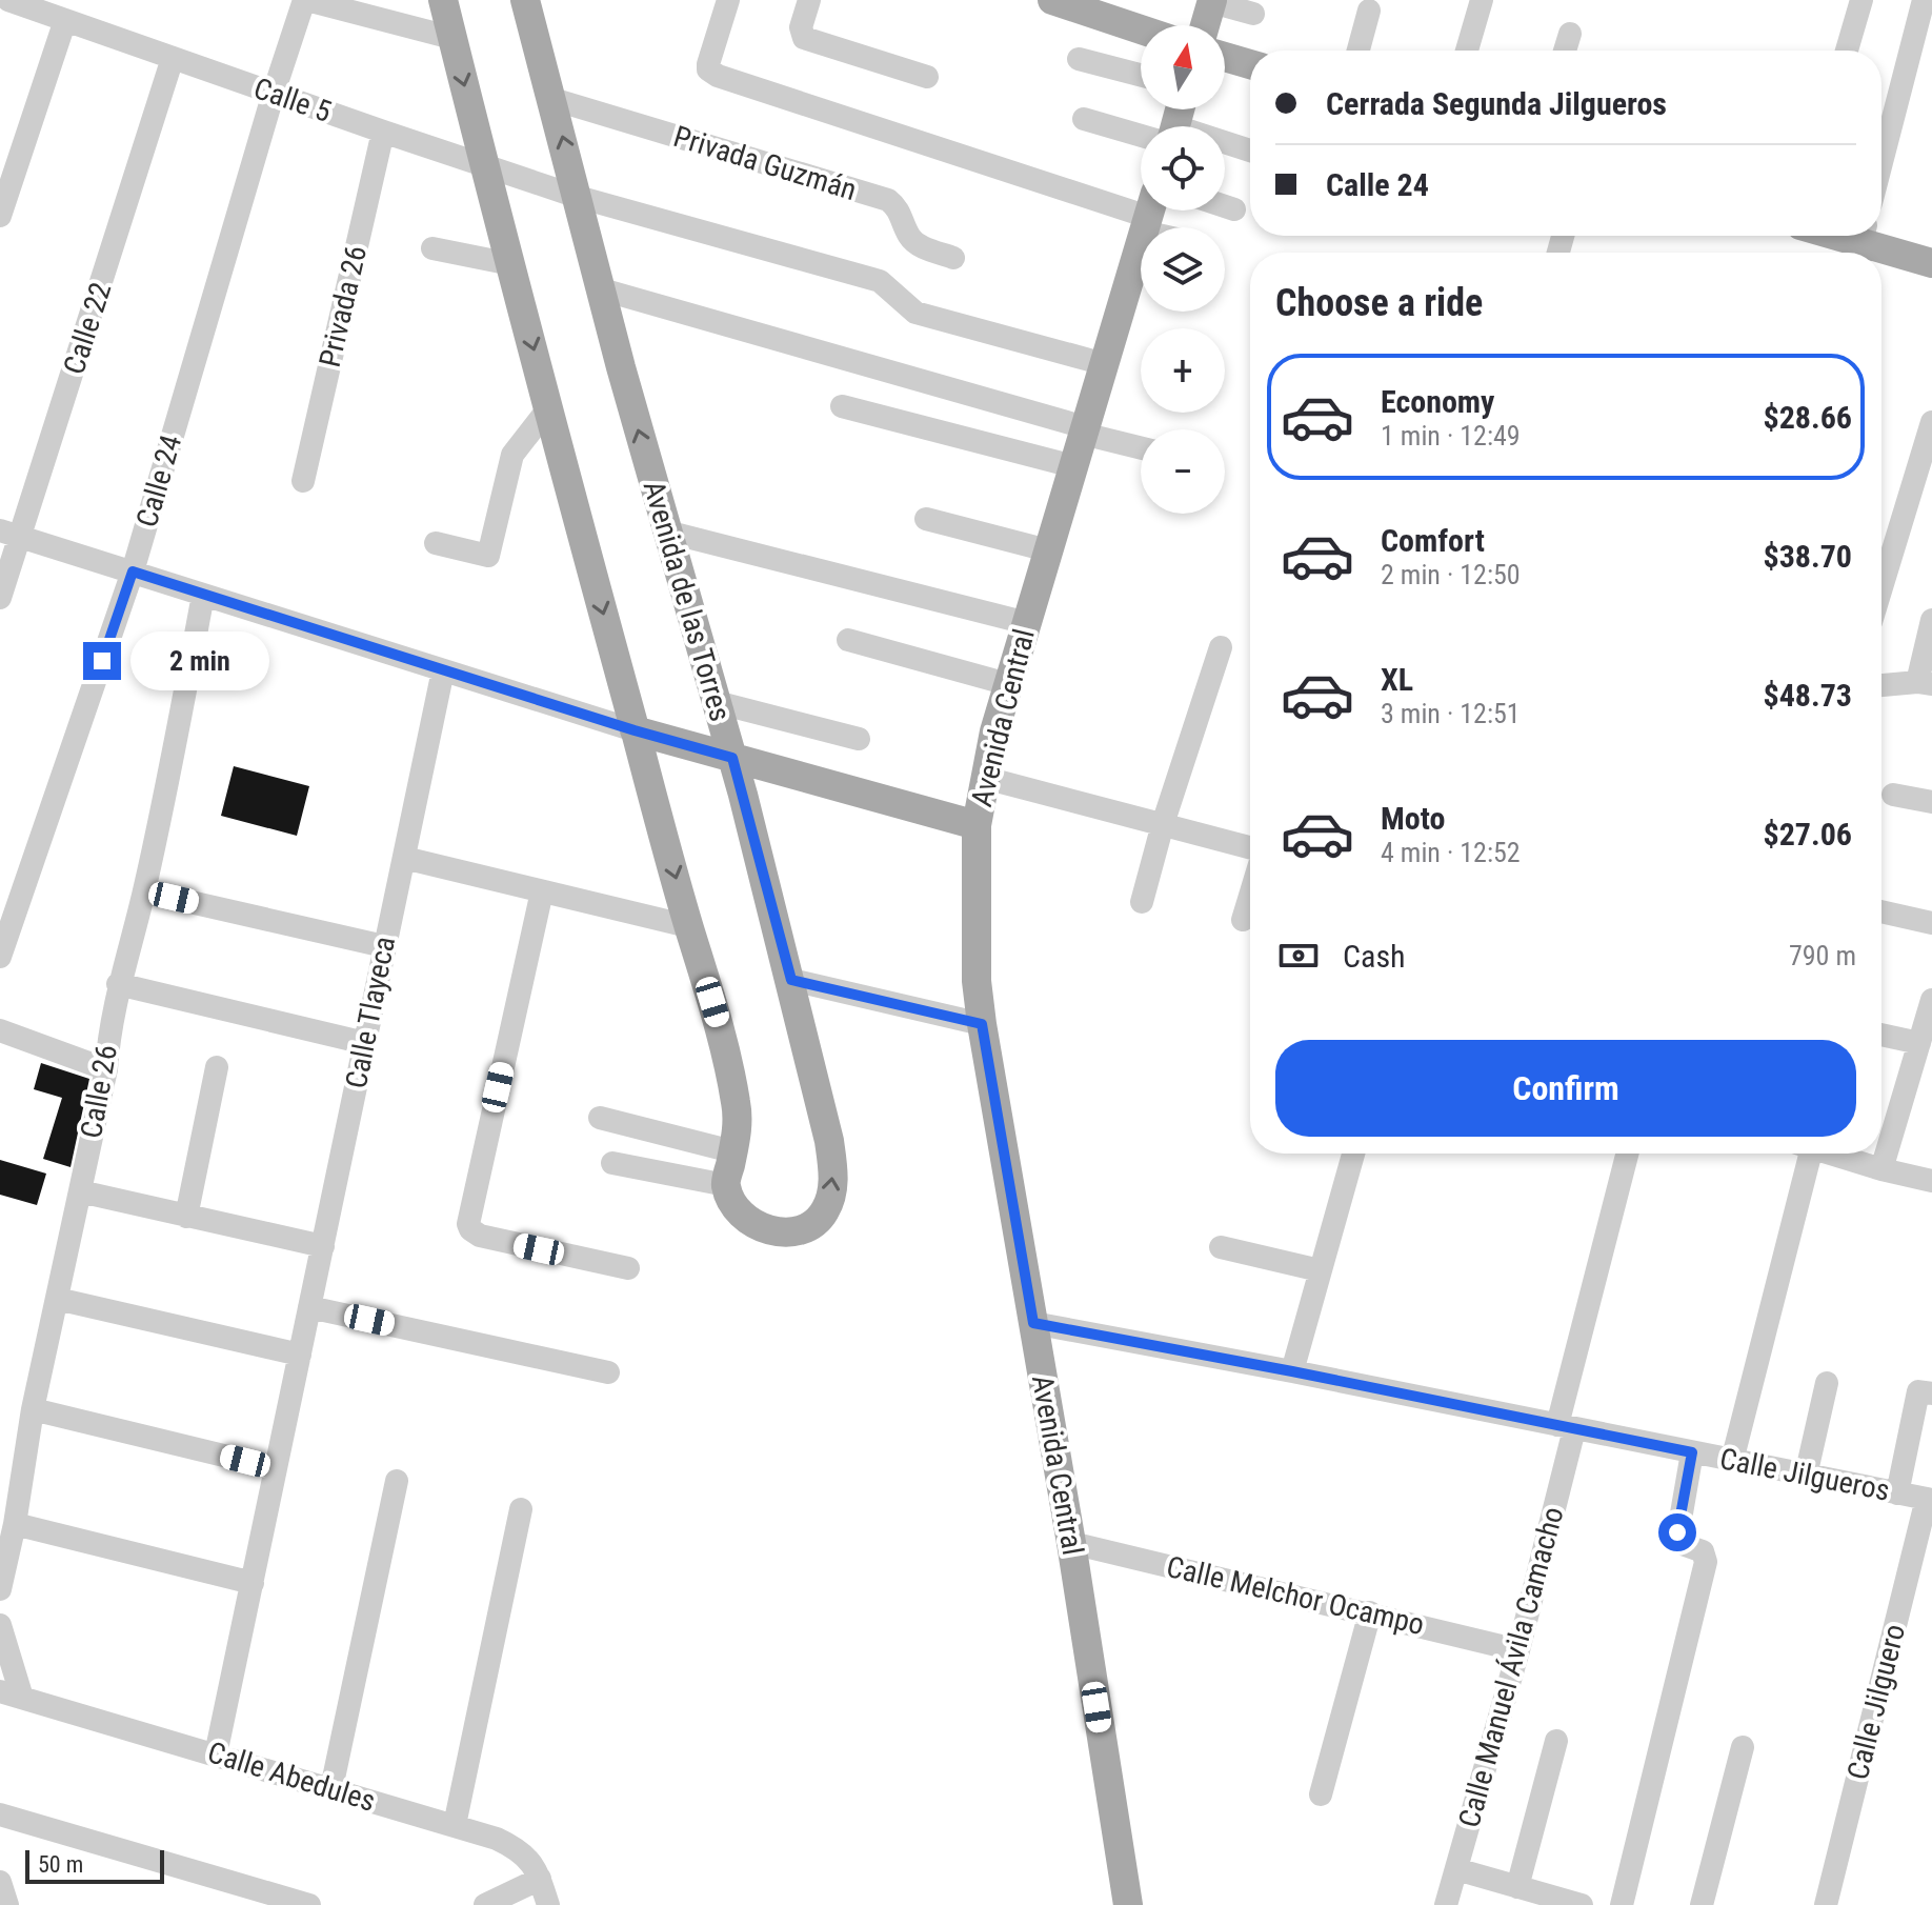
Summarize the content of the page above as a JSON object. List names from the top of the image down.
{
  "streets": {
    "main road": ["Avenida de las Torres", "Avenida Central"],
    "street": [
      "Calle 5",
      "Privada Guzmán",
      "Privada 26",
      "Calle 22",
      "Calle 24",
      "Calle Tlayeca",
      "Calle 26",
      "Calle Jilgueros",
      "Calle Melchor Ocampo",
      "Calle Manuel Ávila Camacho",
      "Calle Jilguero",
      "Calle Abedules"
    ]
  },
  "crossings": [
    ["Calle 5", "Privada 26"],
    ["Calle 5", "Calle 22"],
    ["Calle 5", "Calle 24"],
    ["Calle 5", "Avenida de las Torres"],
    ["Calle 5", "Avenida Central"],
    ["Privada Guzmán", "Avenida de las Torres"],
    ["Avenida Central", "Calle Jilgueros"],
    ["Avenida Central", "Calle Melchor Ocampo"],
    ["Calle Tlayeca", "Calle Abedules"],
    ["Calle Jilgueros", "Calle Manuel Ávila Camacho"],
    ["Calle Jilgueros", "Calle Jilguero"],
    ["Calle Melchor Ocampo", "Calle Manuel Ávila Camacho"]
  ],
  "scale_bar": "50 m",
  "north": "top",
  "page": {
    "map_buttons": ["+", "−"],
    "banner": ["Cerrada Segunda Jilgueros", "Calle 24"],
    "heading": "Choose a ride",
    "list": [
      {
        "name": "Economy",
        "note": "1 min · 12:49",
        "value": "$28.66"
      },
      {
        "name": "Comfort",
        "note": "2 min · 12:50",
        "value": "$38.70"
      },
      {
        "name": "XL",
        "note": "3 min · 12:51",
        "value": "$48.73"
      },
      {
        "name": "Moto",
        "note": "4 min · 12:52",
        "value": "$27.06"
      }
    ],
    "bubble": "2 min",
    "pay": ["Cash", "790 m"],
    "buttons": "Confirm",
    "scale": "50 m"
  }
}
